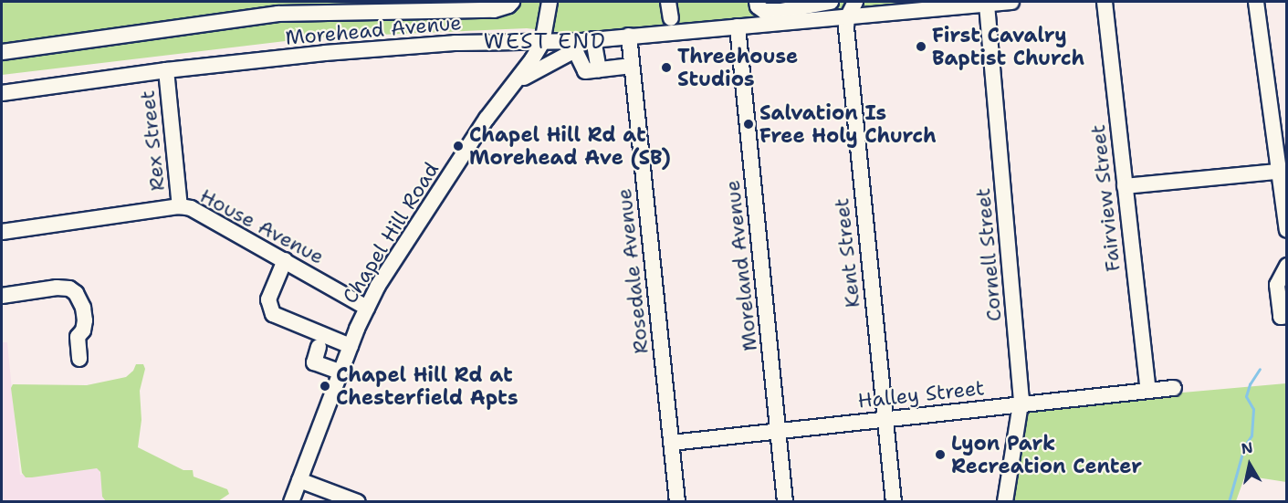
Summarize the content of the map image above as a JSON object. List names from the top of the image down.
{
  "streets": {
    "street": [
      "Morehead Avenue",
      "Rex Street",
      "Fairview Street",
      "House Avenue",
      "Chapel Hill Road",
      "Kent Street",
      "Cornell Street",
      "Moreland Avenue",
      "Rosedale Avenue",
      "Halley Street"
    ]
  },
  "crossings": [
    ["Morehead Avenue", "Rex Street"],
    ["Morehead Avenue", "Chapel Hill Road"],
    ["Morehead Avenue", "Kent Street"],
    ["Morehead Avenue", "Cornell Street"],
    ["Morehead Avenue", "Moreland Avenue"],
    ["Morehead Avenue", "Rosedale Avenue"],
    ["Rex Street", "House Avenue"],
    ["Fairview Street", "Halley Street"],
    ["House Avenue", "Chapel Hill Road"],
    ["Kent Street", "Halley Street"],
    ["Cornell Street", "Halley Street"],
    ["Moreland Avenue", "Halley Street"],
    ["Rosedale Avenue", "Halley Street"]
  ],
  "districts": ["WEST END"],
  "places": [
    "First Cavalry Baptist Church",
    "Threehouse Studios",
    "Salvation Is Free Holy Church",
    "Chapel Hill Rd at Morehead Ave (SB)",
    "Chapel Hill Rd at Chesterfield Apts",
    "Lyon Park Recreation Center"
  ],
  "north": "top"
}
